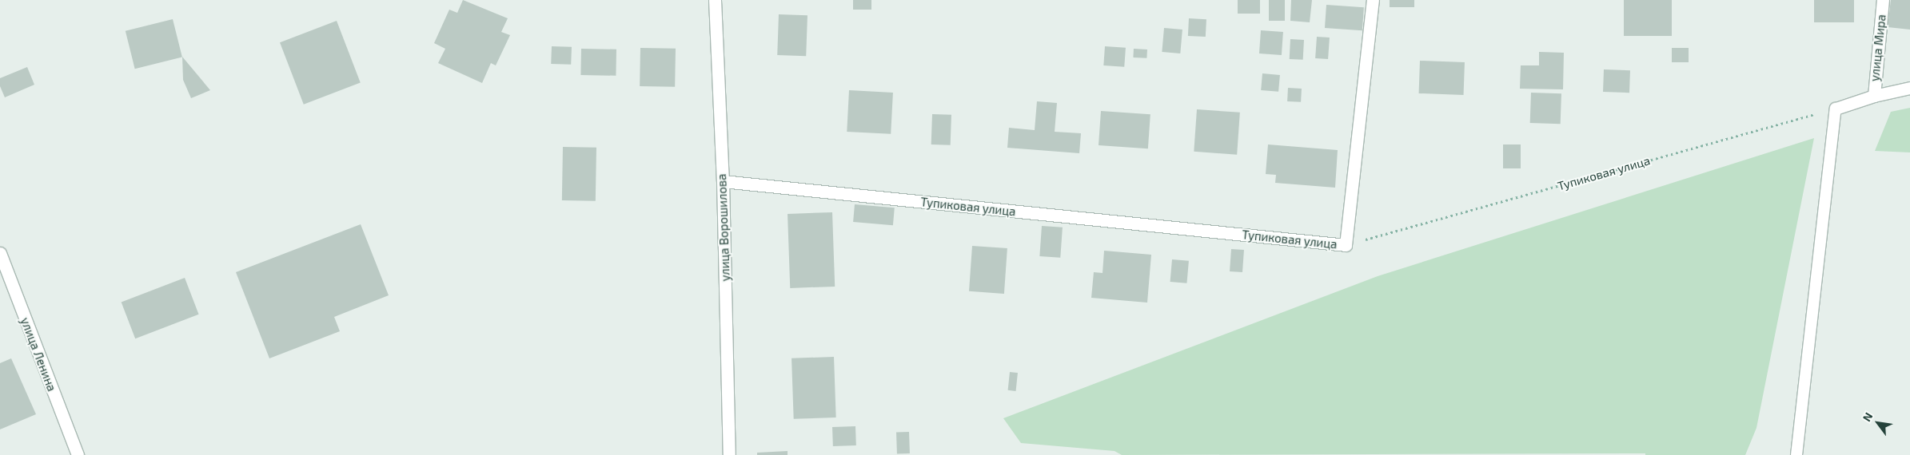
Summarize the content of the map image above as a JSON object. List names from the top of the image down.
{
  "streets": {
    "street": [
      "улица Мира",
      "Тупиковая улица",
      "улица Ворошилова",
      "улица Ленина"
    ]
  },
  "crossings": [
    ["Тупиковая улица", "улица Ворошилова"]
  ],
  "north": "top left"
}
